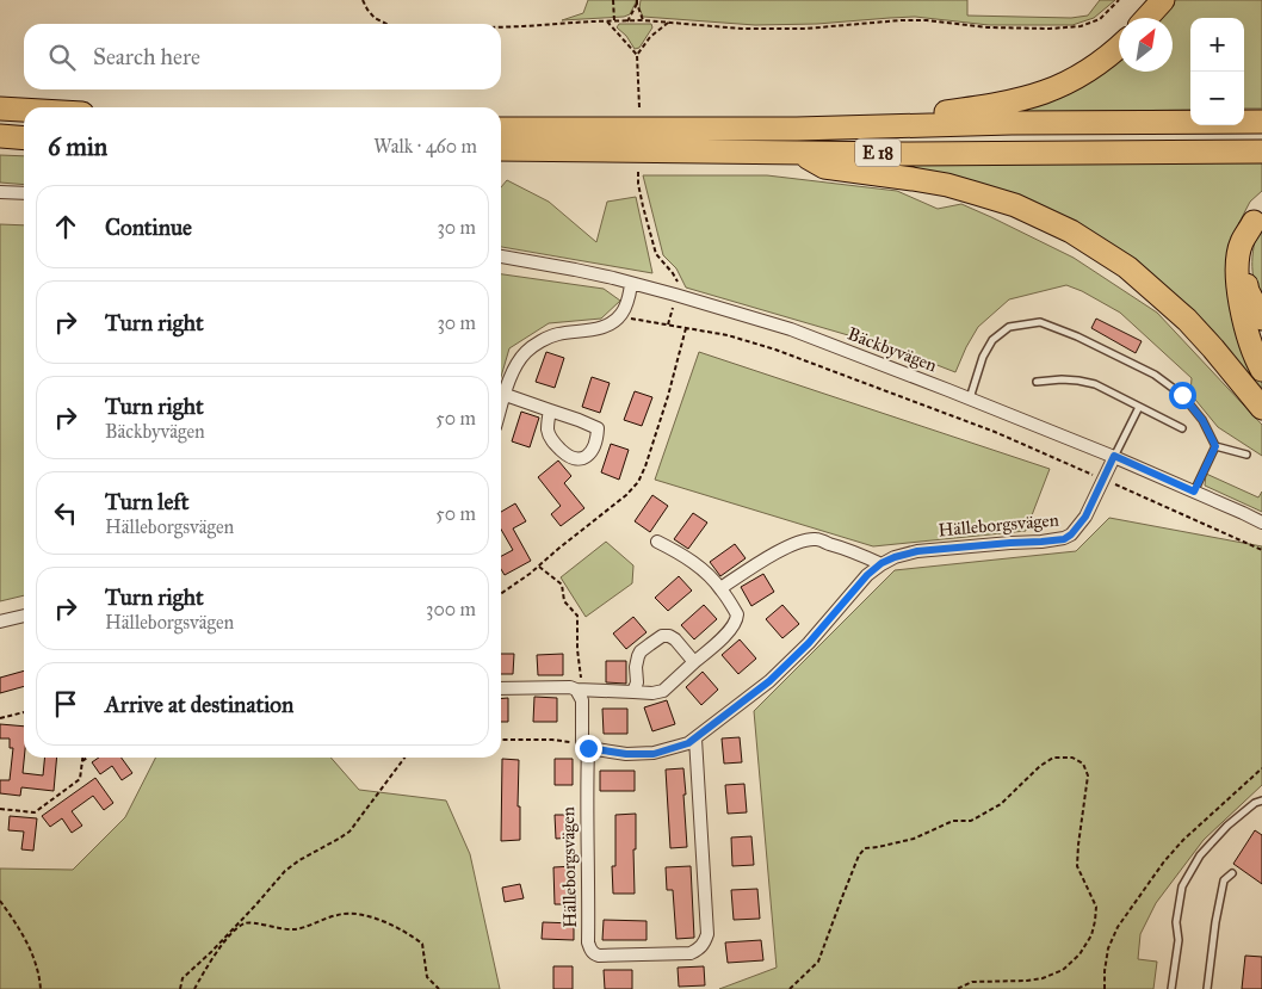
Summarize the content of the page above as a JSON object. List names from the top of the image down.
{
  "streets": {
    "highway": ["E 18"],
    "street": ["Bäckbyvägen", "Hälleborgsvägen"]
  },
  "crossings": [
    ["Bäckbyvägen", "Hälleborgsvägen"]
  ],
  "north": "top right",
  "page": {
    "map_buttons": ["+", "−"],
    "search": "Search here",
    "heading": ["6 min", "Walk · 460 m"],
    "list": [
      ["Continue", "30 m"],
      ["Turn right", "30 m"],
      ["Turn right", "Bäckbyvägen", "50 m"],
      ["Turn left", "Hälleborgsvägen", "50 m"],
      ["Turn right", "Hälleborgsvägen", "300 m"],
      "Arrive at destination"
    ]
  }
}
